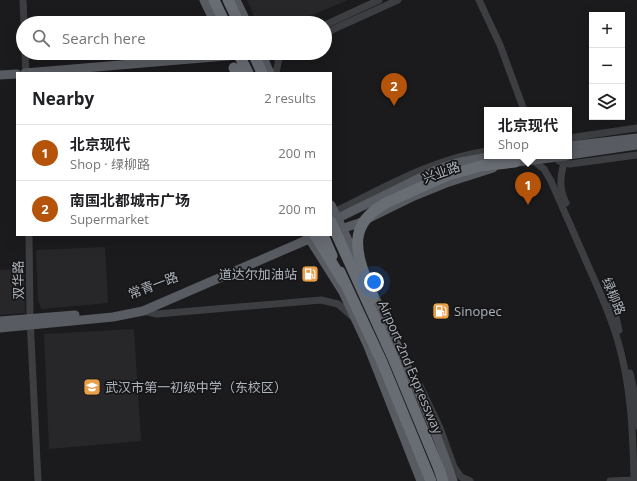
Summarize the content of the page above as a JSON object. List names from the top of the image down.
{
  "streets": {
    "highway": ["Airport 2nd Expressway"],
    "main road": ["兴业路", "常青一路"],
    "street": ["双华路", "绿柳路"]
  },
  "crossings": [
    ["兴业路", "绿柳路"],
    ["兴业路", "Airport 2nd Expressway"],
    ["双华路", "常青一路"]
  ],
  "places": {
    "fuel station": ["道达尔加油站", "Sinopec"],
    "school or university": ["武汉市第一初级中学（东校区）"]
  },
  "page": {
    "map_buttons": ["+", "−"],
    "search": "Search here",
    "heading": ["Nearby", "2 results"],
    "pins": ["2", "1"],
    "popup": ["北京现代", "Shop"],
    "list": [
      {
        "mark": "1",
        "name": "北京现代",
        "note": "Shop · 绿柳路",
        "value": "200 m"
      },
      {
        "mark": "2",
        "name": "南国北都城市广场",
        "note": "Supermarket",
        "value": "200 m"
      }
    ]
  }
}
